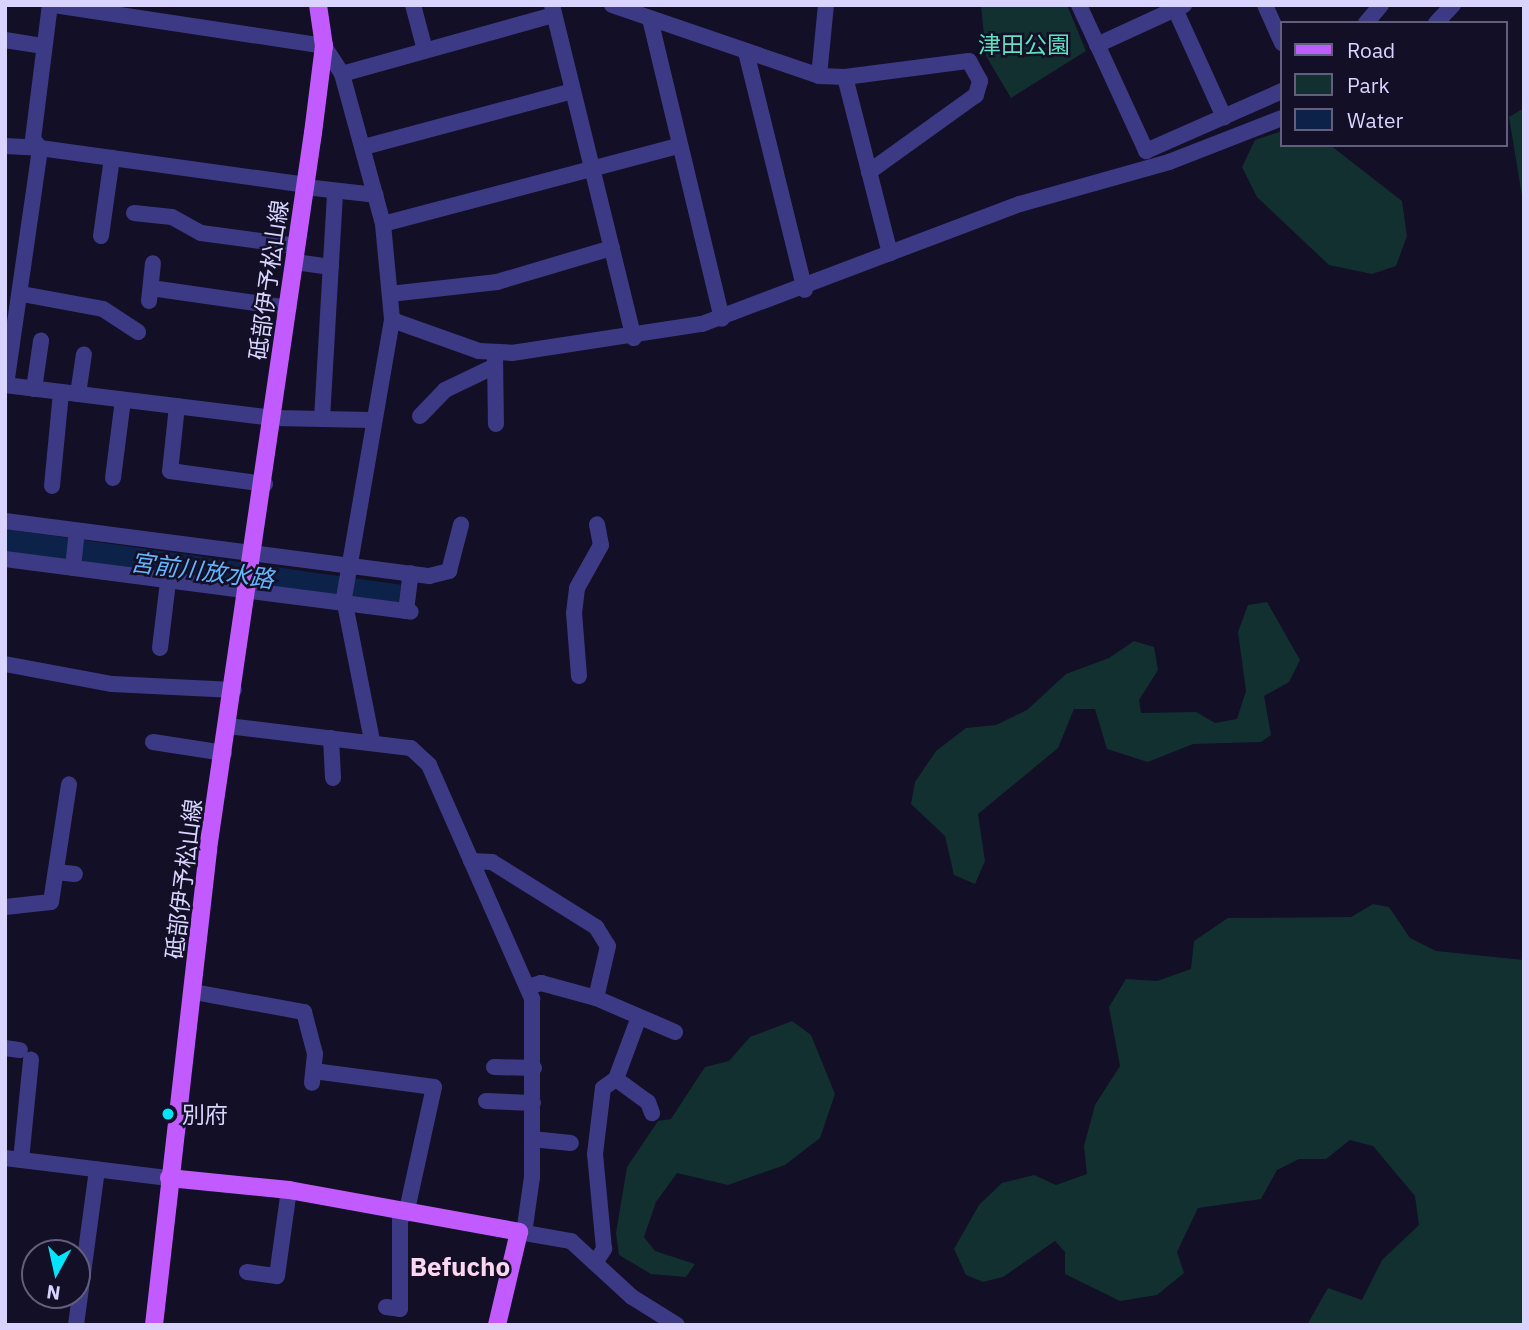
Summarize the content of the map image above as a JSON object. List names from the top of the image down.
{
  "streets": {
    "main road": ["砥部伊予松山線"]
  },
  "districts": ["Befucho"],
  "water": ["宮前川放水路"],
  "parks": ["津田公園"],
  "places": ["別府"],
  "legend": ["Road", "Park", "Water"],
  "north": "bottom"
}
